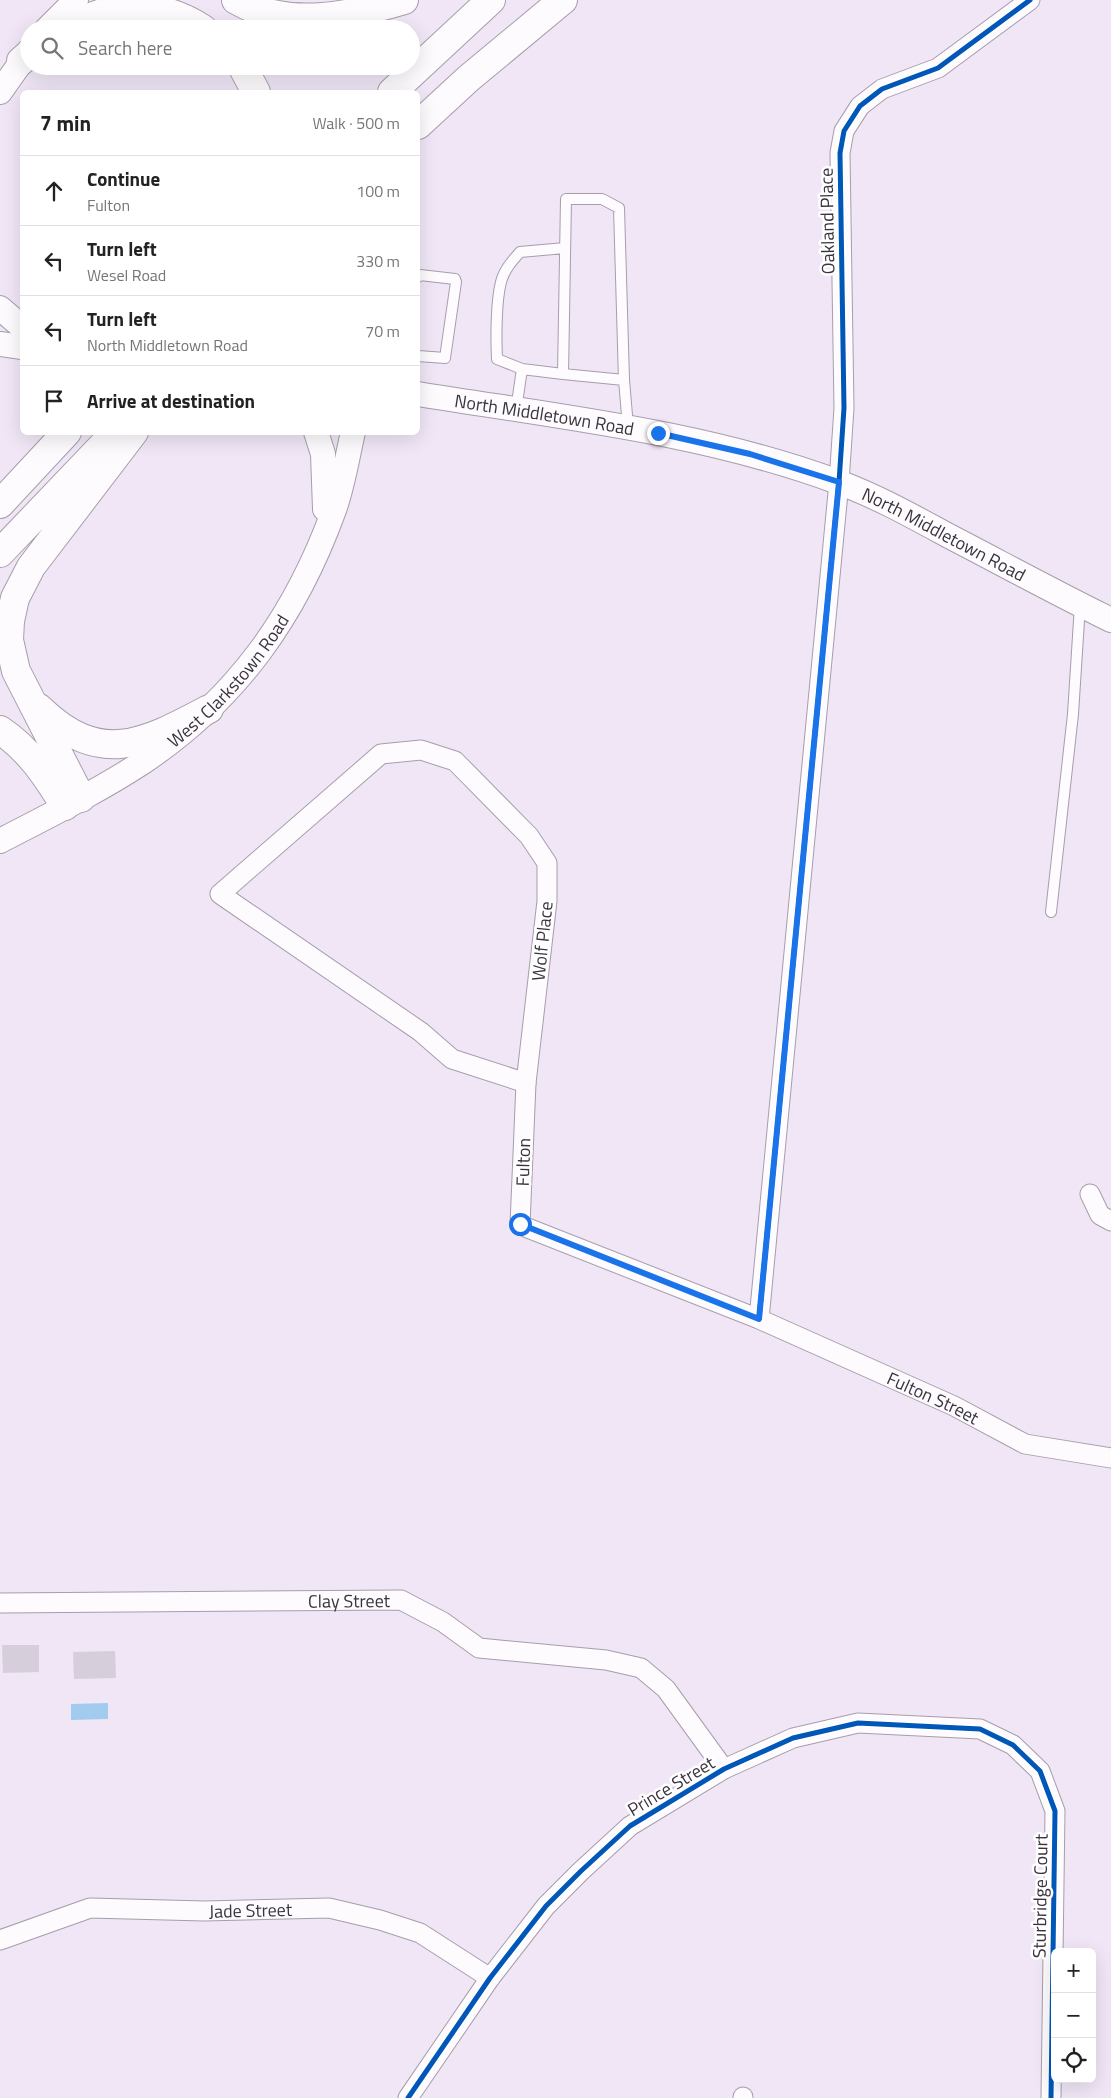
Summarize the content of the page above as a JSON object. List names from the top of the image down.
{
  "streets": {
    "street": [
      "Oakland Place",
      "North Middletown Road",
      "West Clarkstown Road",
      "Wolf Place",
      "Fulton",
      "Fulton Street",
      "Clay Street",
      "Prince Street",
      "Sturbridge Court",
      "Jade Street"
    ]
  },
  "crossings": [
    ["Oakland Place", "North Middletown Road"],
    ["Oakland Place", "Fulton"],
    ["Oakland Place", "Fulton Street"],
    ["Wolf Place", "Fulton"],
    ["Fulton", "Fulton Street"],
    ["Clay Street", "Prince Street"],
    ["Prince Street", "Sturbridge Court"],
    ["Prince Street", "Jade Street"]
  ],
  "page": {
    "search": "Search here",
    "heading": ["7 min", "Walk · 500 m"],
    "list": [
      ["Continue", "Fulton", "100 m"],
      ["Turn left", "Wesel Road", "330 m"],
      ["Turn left", "North Middletown Road", "70 m"],
      "Arrive at destination"
    ],
    "map_buttons": ["+", "−"]
  }
}
